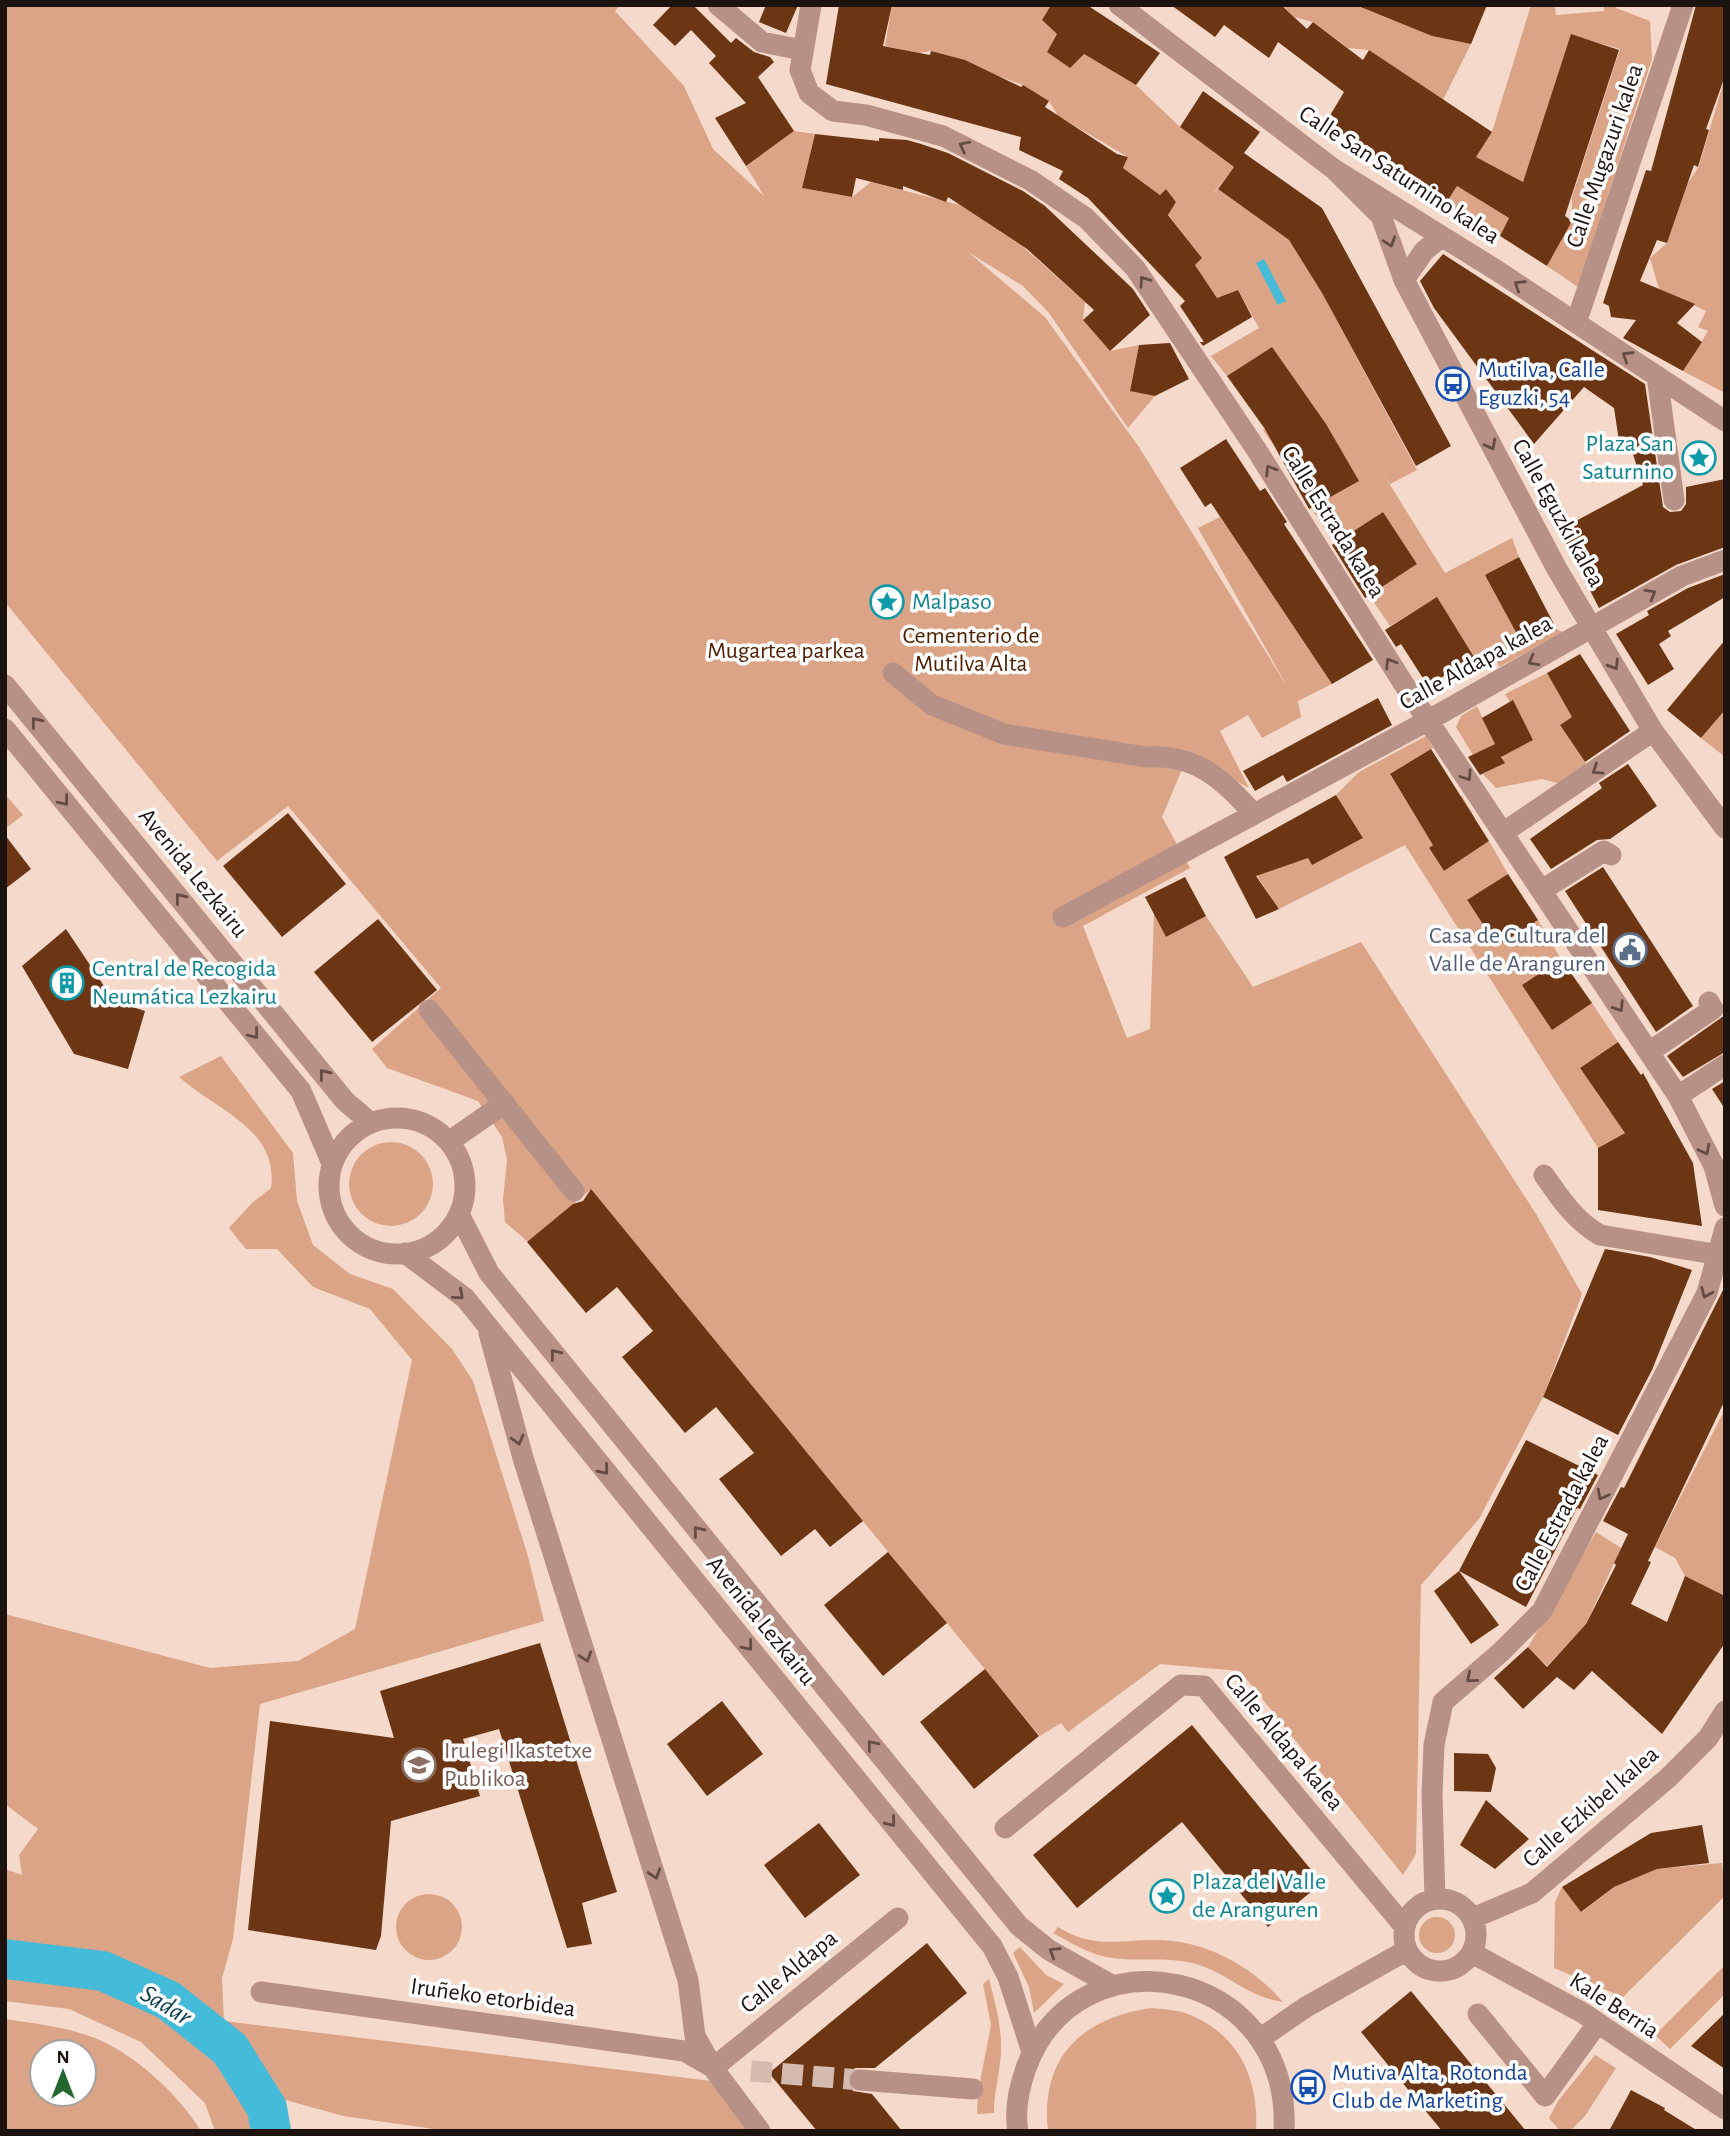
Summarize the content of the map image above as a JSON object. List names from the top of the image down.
{
  "streets": {
    "street": [
      "Calle Mugazuri kalea",
      "Calle San Saturnino kalea",
      "Calle Eguzki kalea",
      "Calle Estrada kalea",
      "Calle Aldapa kalea",
      "Avenida Lezkairu",
      "Calle Ezkibel kalea",
      "Calle Aldapa",
      "Iruñeko etorbidea",
      "Kale Berria"
    ]
  },
  "crossings": [
    ["Calle Mugazuri kalea", "Calle San Saturnino kalea"],
    ["Calle San Saturnino kalea", "Calle Eguzki kalea"],
    ["Calle Eguzki kalea", "Calle Aldapa kalea"],
    ["Calle Estrada kalea", "Calle Aldapa kalea"],
    ["Calle Estrada kalea", "Calle Ezkibel kalea"],
    ["Calle Estrada kalea", "Kale Berria"],
    ["Calle Aldapa kalea", "Calle Ezkibel kalea"],
    ["Calle Aldapa kalea", "Kale Berria"],
    ["Calle Ezkibel kalea", "Kale Berria"],
    ["Calle Aldapa", "Iruñeko etorbidea"]
  ],
  "one_way": ["Calle Eguzki kalea"],
  "water": ["Sadar"],
  "parks": ["Cementerio de Mutilva Alta", "Mugartea parkea"],
  "places": {
    "bus stop": ["Mutilva, Calle Eguzki, 54", "Mutiva Alta, Rotonda Club de Marketing"],
    "place": ["Plaza San Saturnino", "Malpaso", "Plaza del Valle de Aranguren"],
    "public building": ["Casa de Cultura del Valle de Aranguren"],
    "building": ["Central de Recogida Neumática Lezkairu"],
    "school or university": ["Irulegi Ikastetxe Publikoa"]
  },
  "north": "top"
}
